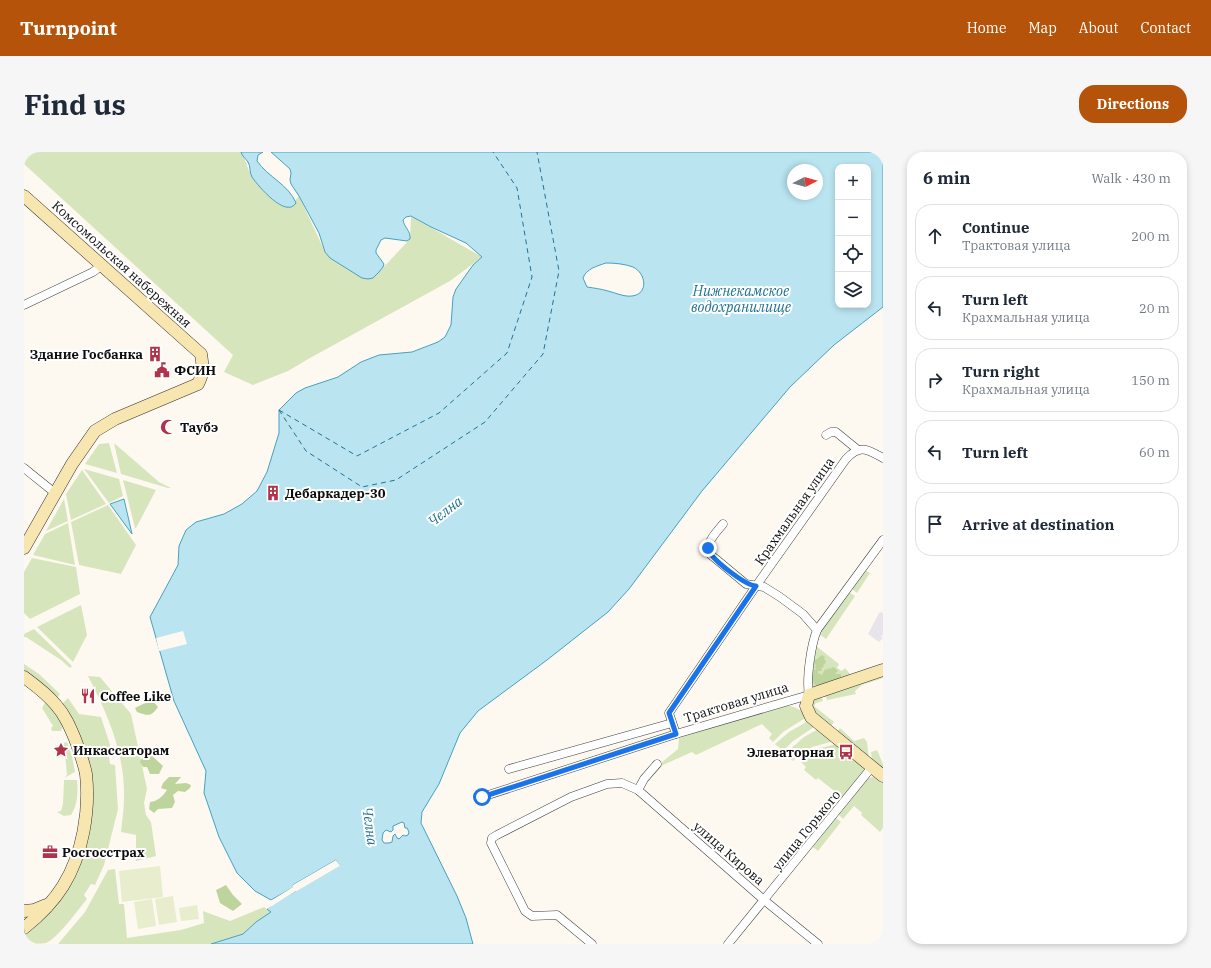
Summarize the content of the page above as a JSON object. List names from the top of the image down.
{
  "streets": {
    "street": [
      "Комсомольская набережная",
      "Крахмальная улица",
      "Трактовая улица",
      "улица Горького",
      "улица Кирова"
    ]
  },
  "crossings": [
    ["Крахмальная улица", "Трактовая улица"],
    ["улица Горького", "улица Кирова"]
  ],
  "water": ["Нижнекамское водохранилище", "Челна"],
  "places": {
    "building": ["Здание Госбанка", "Дебаркадер-30"],
    "public building": ["ФСИН"],
    "mosque": ["Таубэ"],
    "restaurant": ["Coffee Like"],
    "place": ["Инкассаторам"],
    "bus stop": ["Элеваторная"],
    "office": ["Росгосстрах"]
  },
  "north": "right",
  "page": {
    "header": "Turnpoint",
    "nav": [
      "Home",
      "Map",
      "About",
      "Contact"
    ],
    "buttons": "Directions",
    "title": "Find us",
    "heading": ["6 min", "Walk · 430 m"],
    "map_buttons": ["+", "−"],
    "list": [
      ["Continue", "Трактовая улица", "200 m"],
      ["Turn left", "Крахмальная улица", "20 m"],
      ["Turn right", "Крахмальная улица", "150 m"],
      ["Turn left", "60 m"],
      "Arrive at destination"
    ]
  }
}
